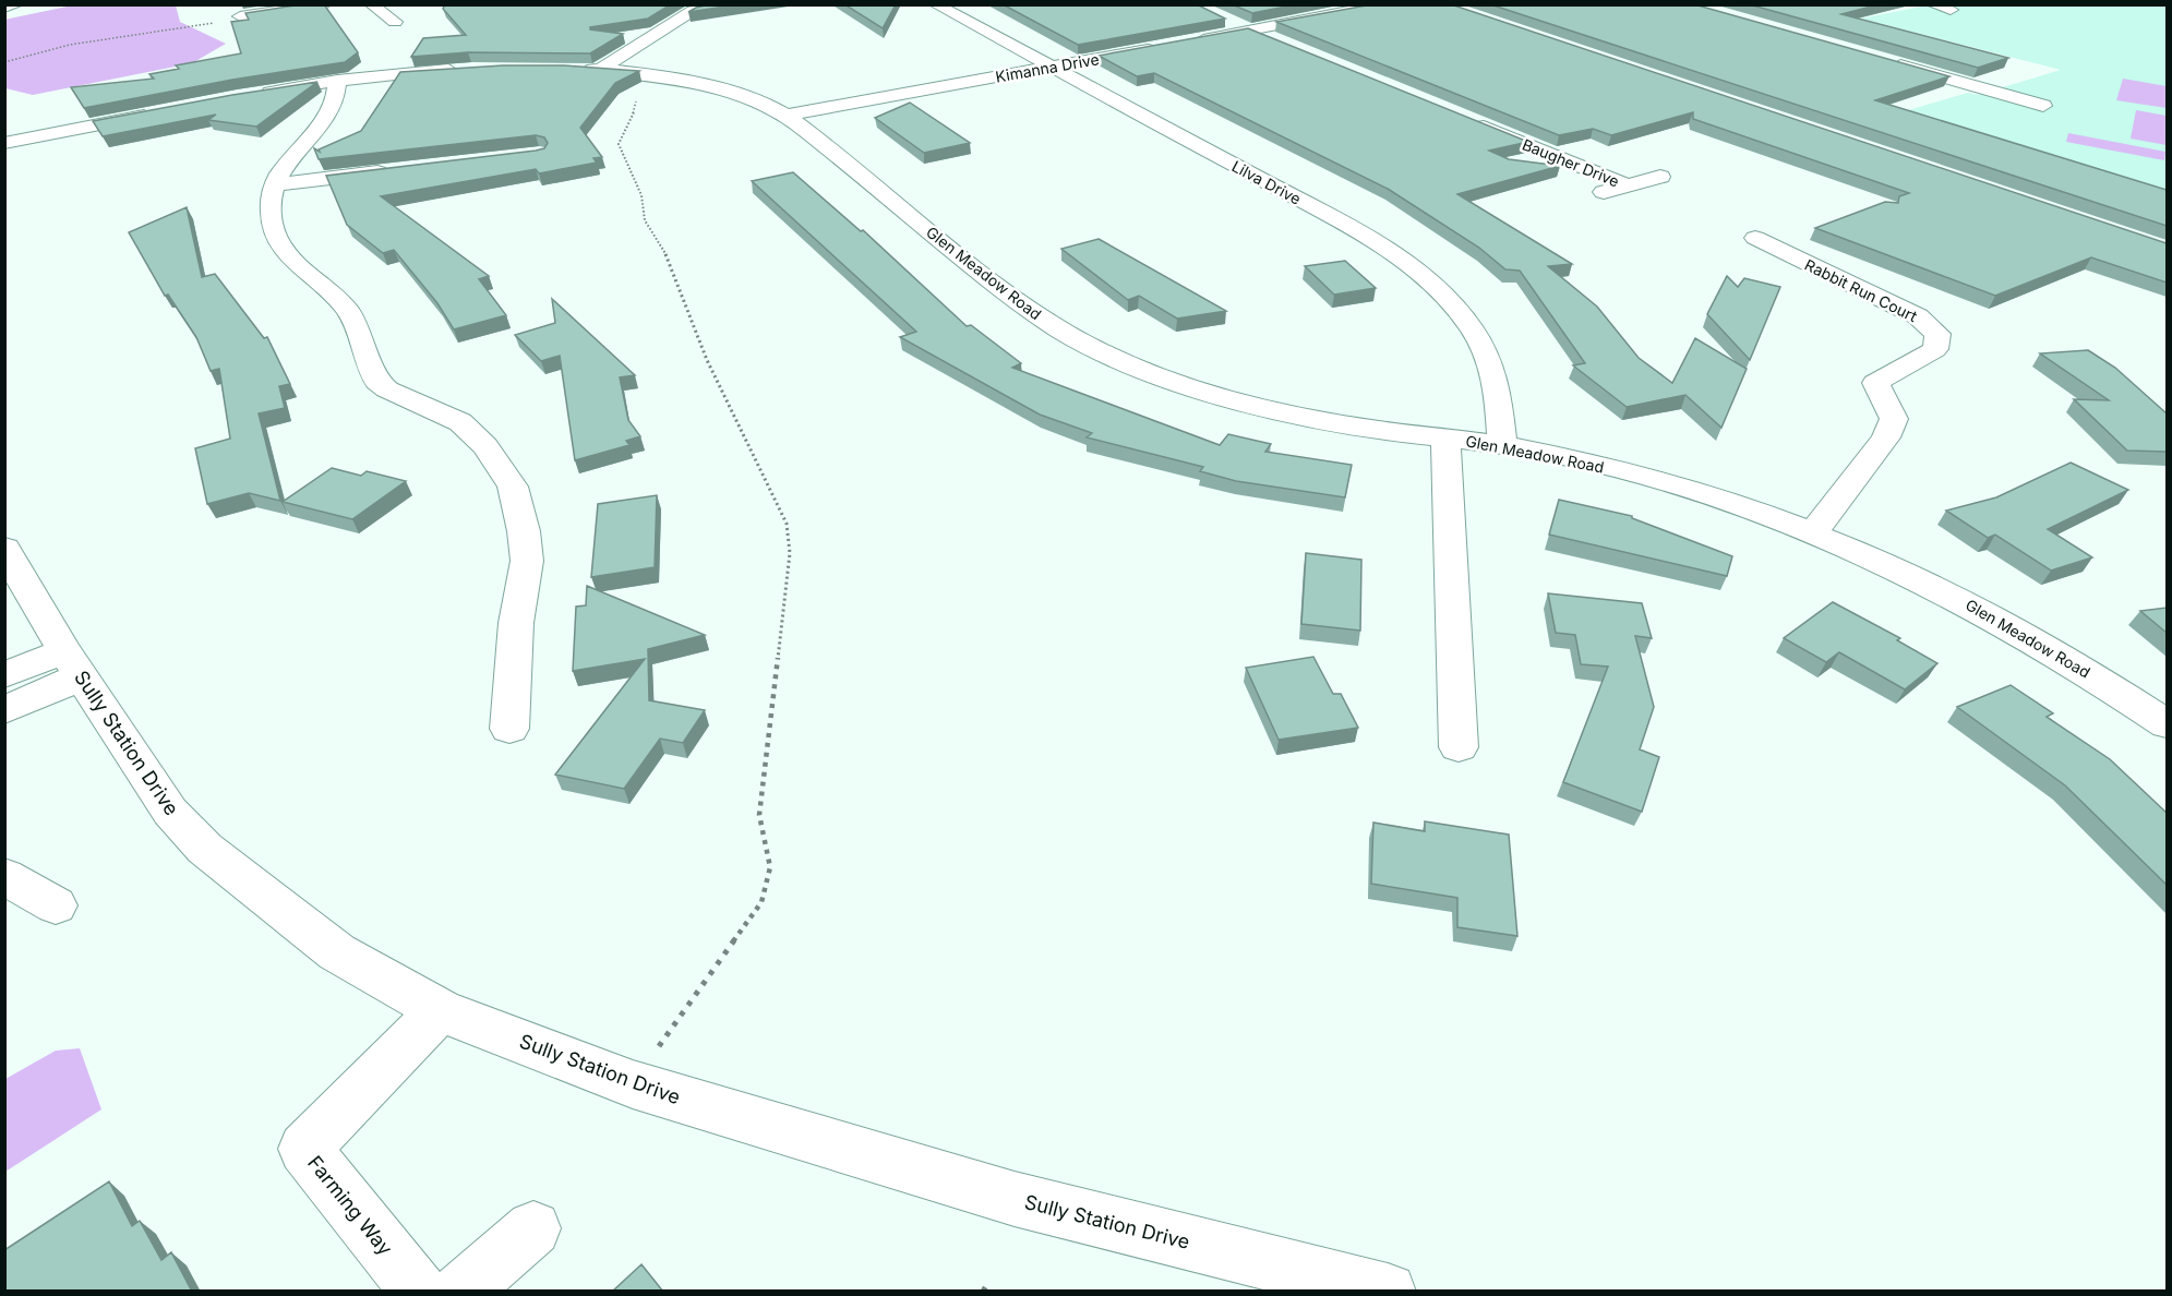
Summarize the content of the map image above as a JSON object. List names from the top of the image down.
{
  "streets": {
    "street": [
      "Kimanna Drive",
      "Baugher Drive",
      "Lilva Drive",
      "Glen Meadow Road",
      "Rabbit Run Court",
      "Sully Station Drive",
      "Farming Way"
    ]
  },
  "crossings": [
    ["Kimanna Drive", "Lilva Drive"],
    ["Kimanna Drive", "Glen Meadow Road"],
    ["Lilva Drive", "Glen Meadow Road"],
    ["Glen Meadow Road", "Rabbit Run Court"],
    ["Sully Station Drive", "Farming Way"]
  ]
}
